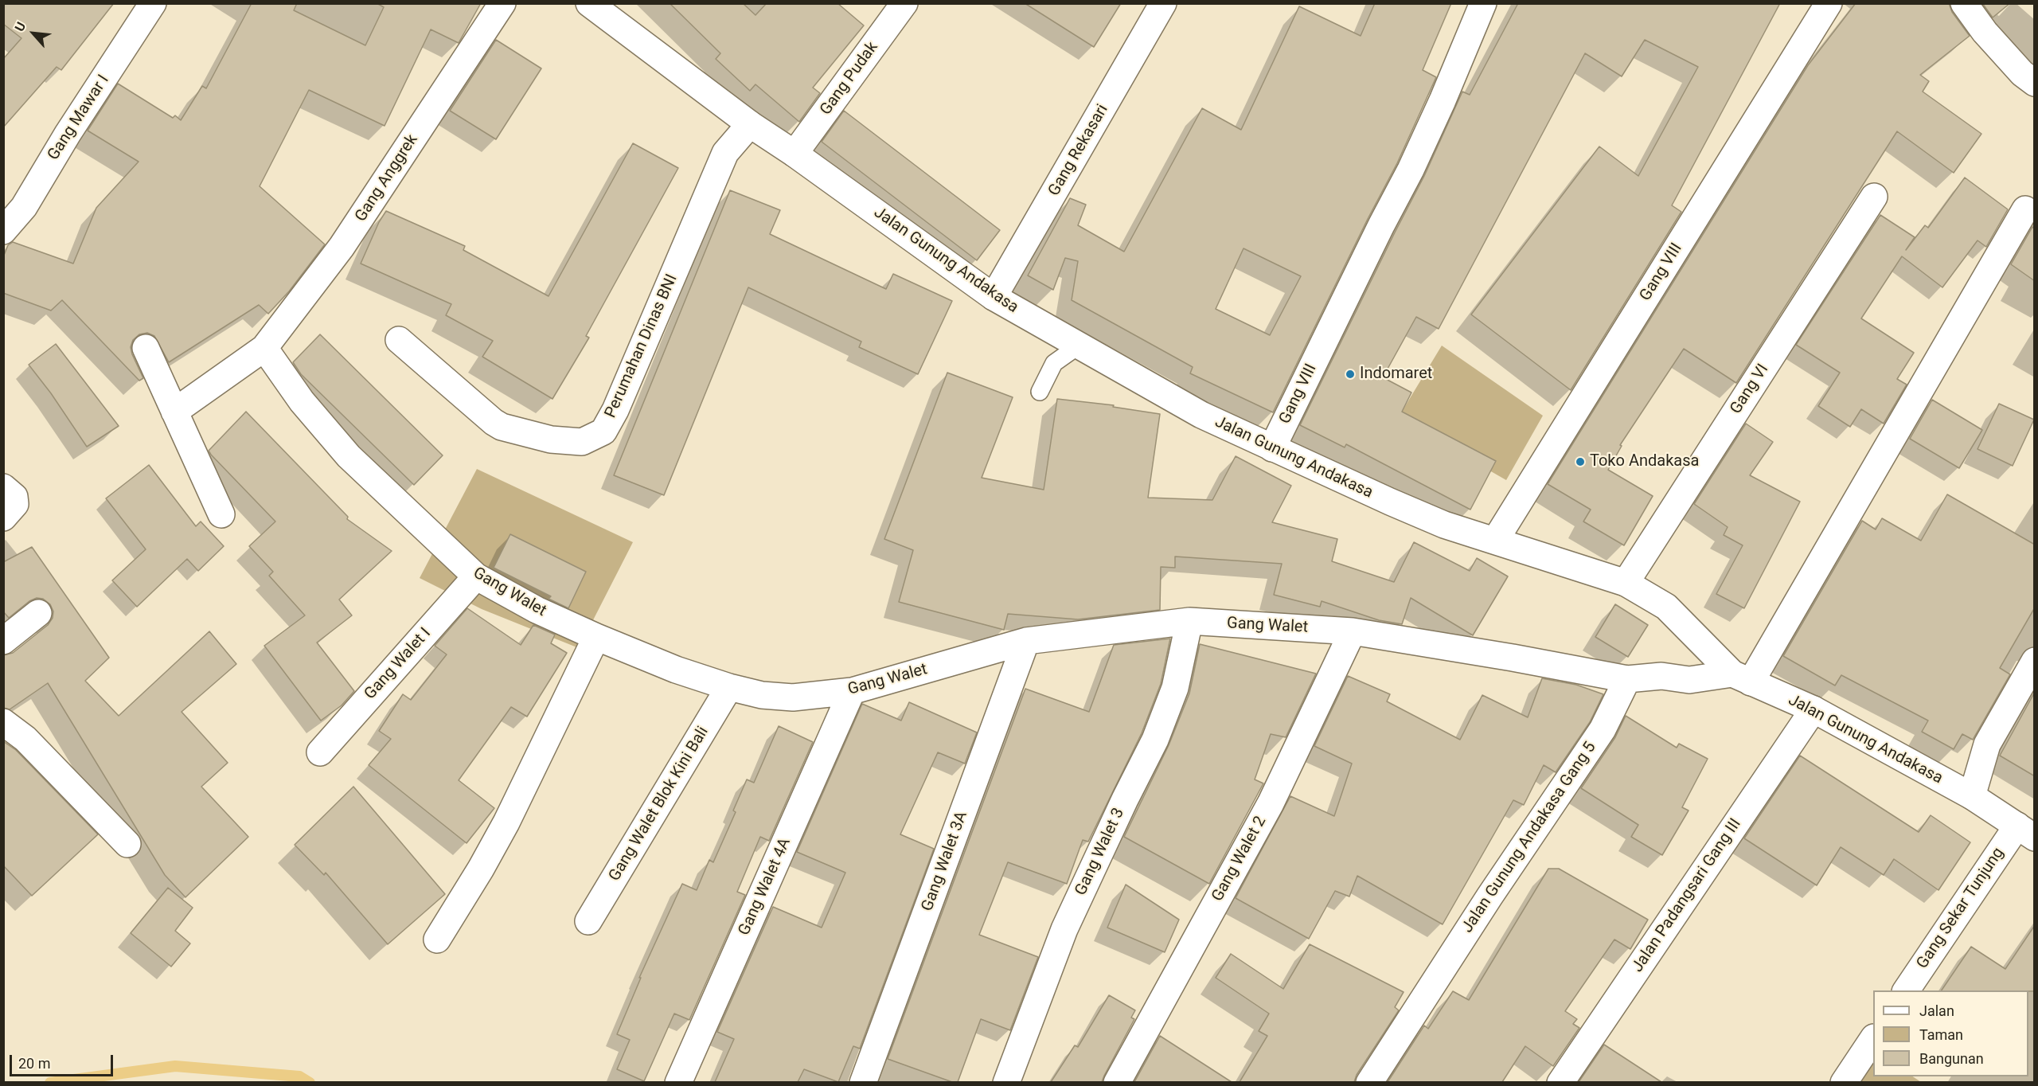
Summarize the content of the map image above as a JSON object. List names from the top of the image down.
{
  "streets": {
    "street": [
      "Gang Pudak",
      "Gang Mawar I",
      "Gang Rekasari",
      "Gang Anggrek",
      "Jalan Gunung Andakasa",
      "Gang VIII",
      "Perumahan Dinas BNI",
      "Gang VI",
      "Gang Walet",
      "Gang Walet I",
      "Gang Walet Blok Kini Bali",
      "Jalan Gunung Andakasa Gang 5",
      "Gang Walet 3",
      "Gang Walet 2",
      "Gang Walet 3A",
      "Gang Walet 4A",
      "Jalan Padangsari Gang III",
      "Gang Sekar Tunjung"
    ]
  },
  "crossings": [
    ["Gang Pudak", "Jalan Gunung Andakasa"],
    ["Gang Rekasari", "Jalan Gunung Andakasa"],
    ["Gang Anggrek", "Gang Walet"],
    ["Jalan Gunung Andakasa", "Gang VIII"],
    ["Jalan Gunung Andakasa", "Perumahan Dinas BNI"],
    ["Jalan Gunung Andakasa", "Gang VI"],
    ["Jalan Gunung Andakasa", "Jalan Padangsari Gang III"],
    ["Jalan Gunung Andakasa", "Gang Sekar Tunjung"],
    ["Gang Walet", "Gang Walet I"],
    ["Gang Walet", "Gang Walet Blok Kini Bali"],
    ["Gang Walet", "Jalan Gunung Andakasa Gang 5"],
    ["Gang Walet", "Gang Walet 3"],
    ["Gang Walet", "Gang Walet 2"],
    ["Gang Walet", "Gang Walet 3A"],
    ["Gang Walet", "Gang Walet 4A"]
  ],
  "places": ["Indomaret", "Toko Andakasa"],
  "legend": ["Jalan", "Taman", "Bangunan"],
  "scale_bar": "20 m",
  "north": "top left"
}
